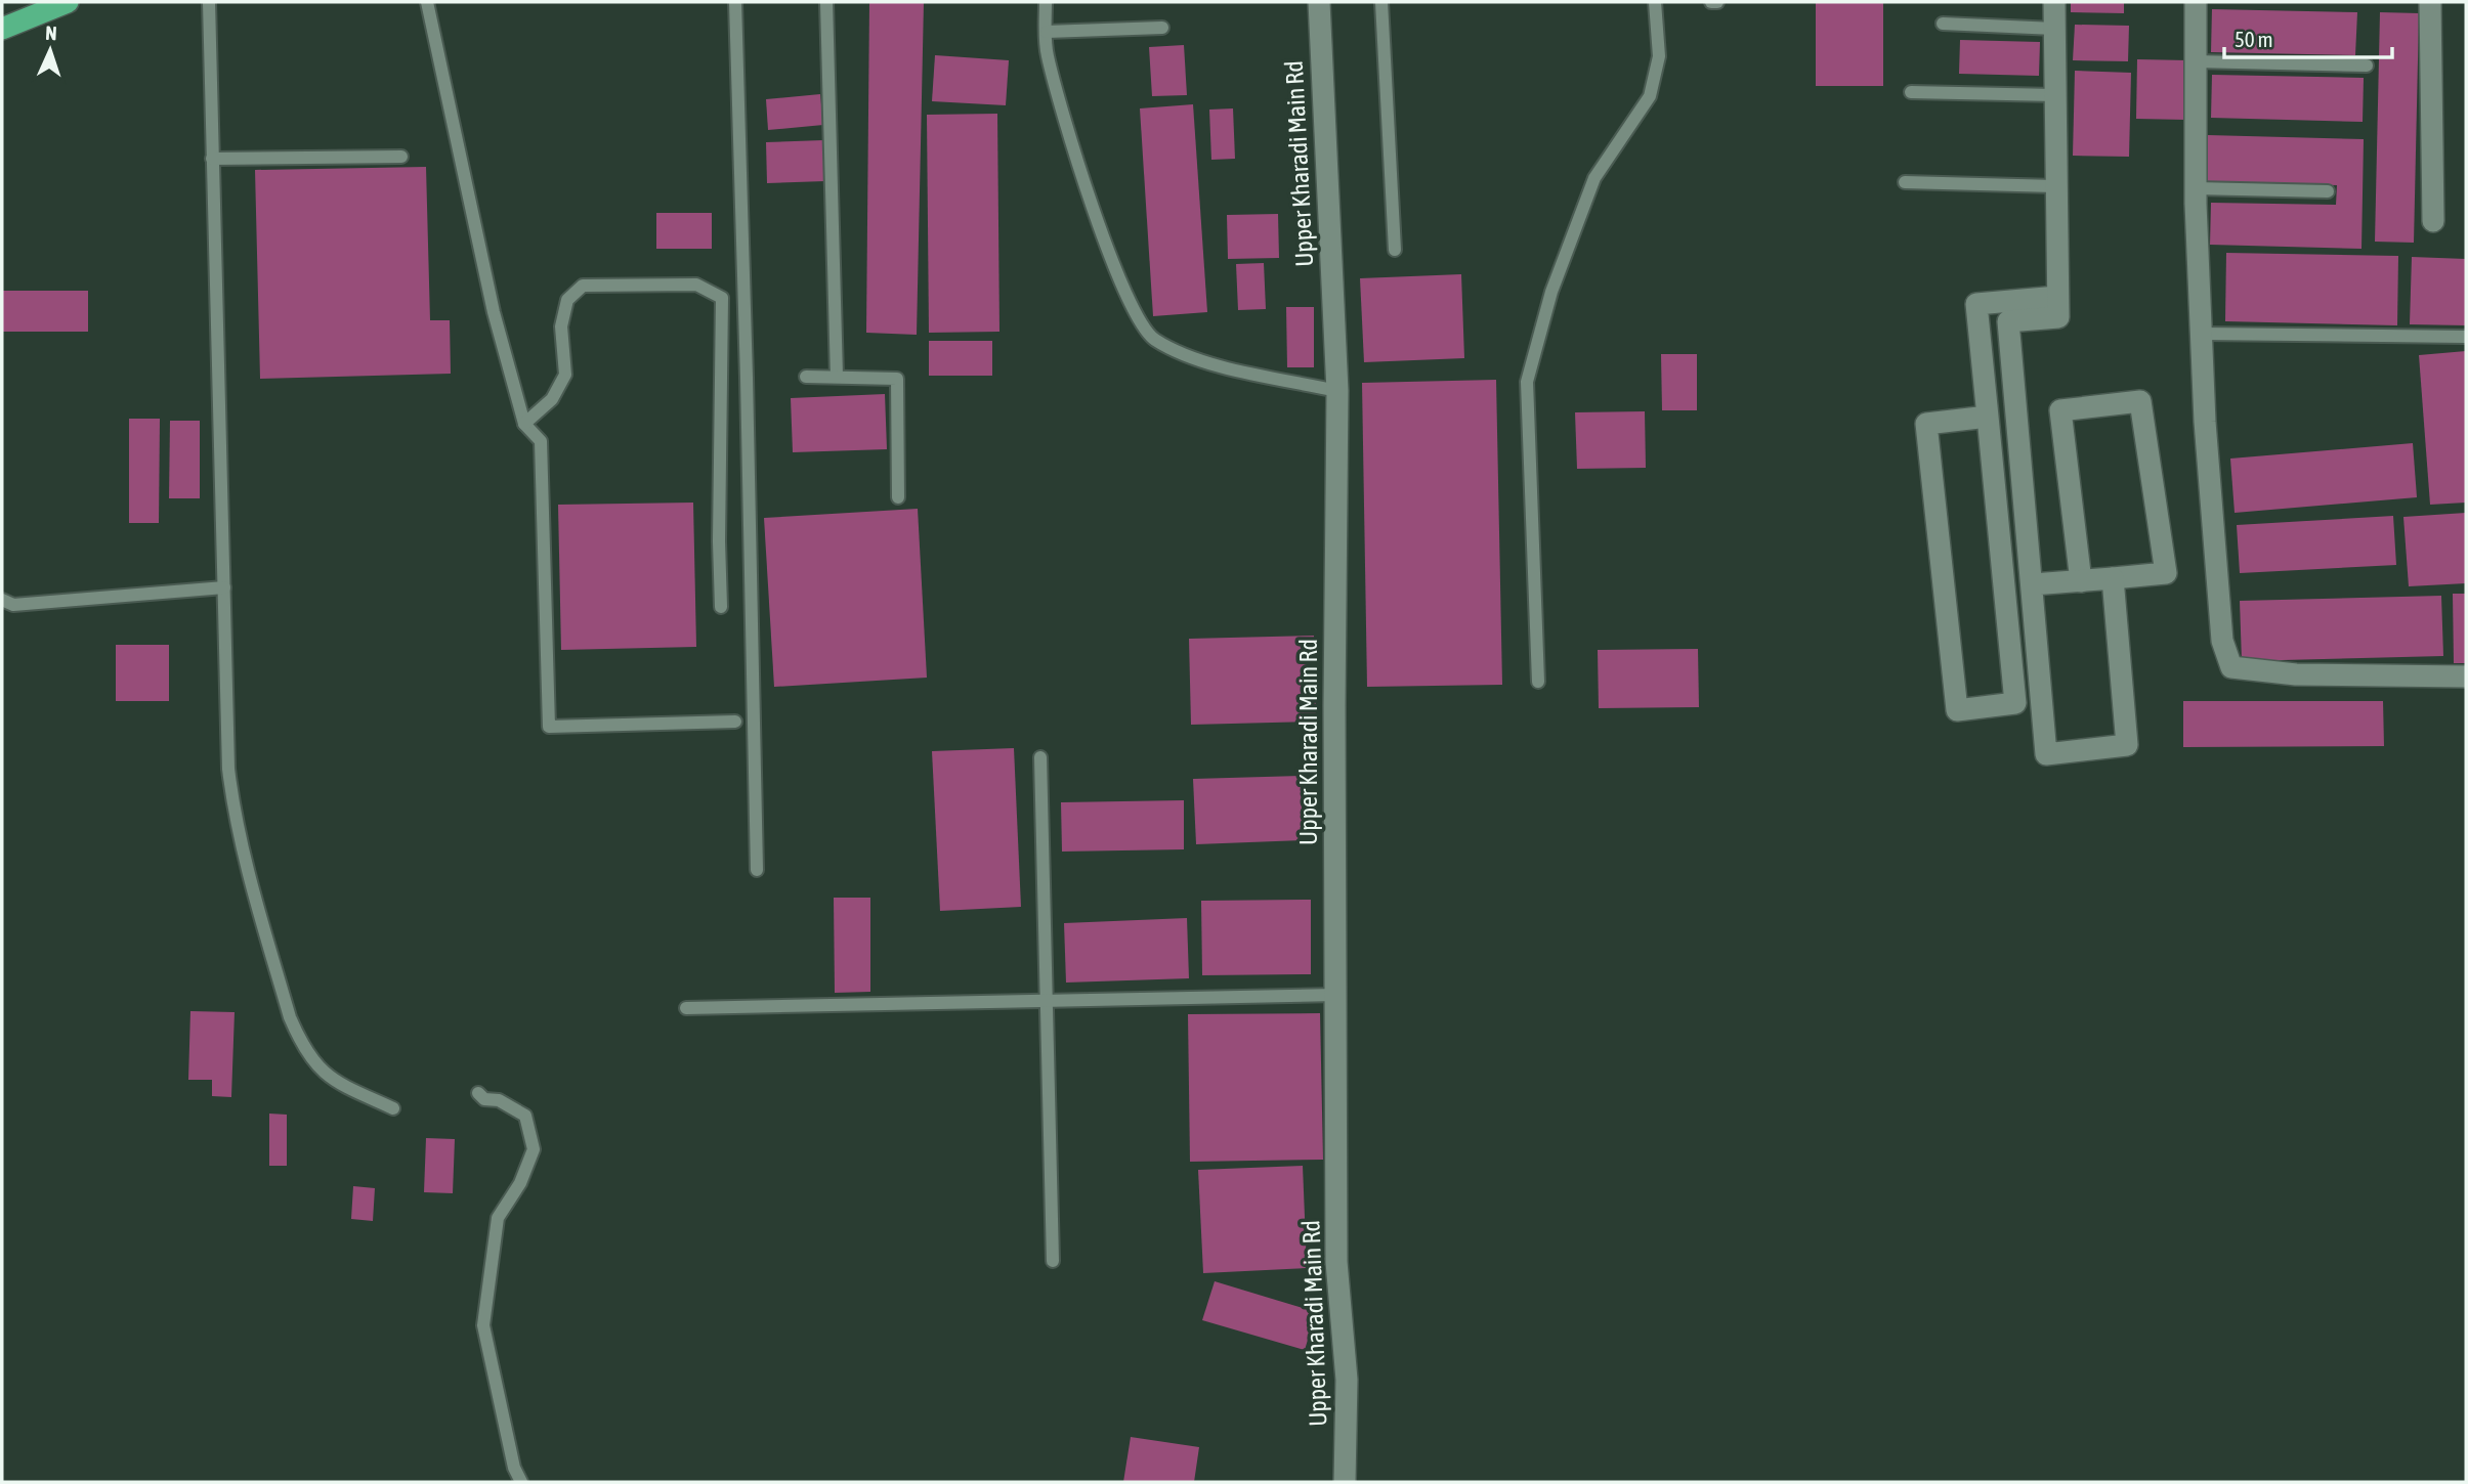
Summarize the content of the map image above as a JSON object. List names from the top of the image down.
{
  "streets": {
    "street": ["Upper Kharadi Main Rd"]
  },
  "scale_bar": "50 m",
  "north": "top"
}
